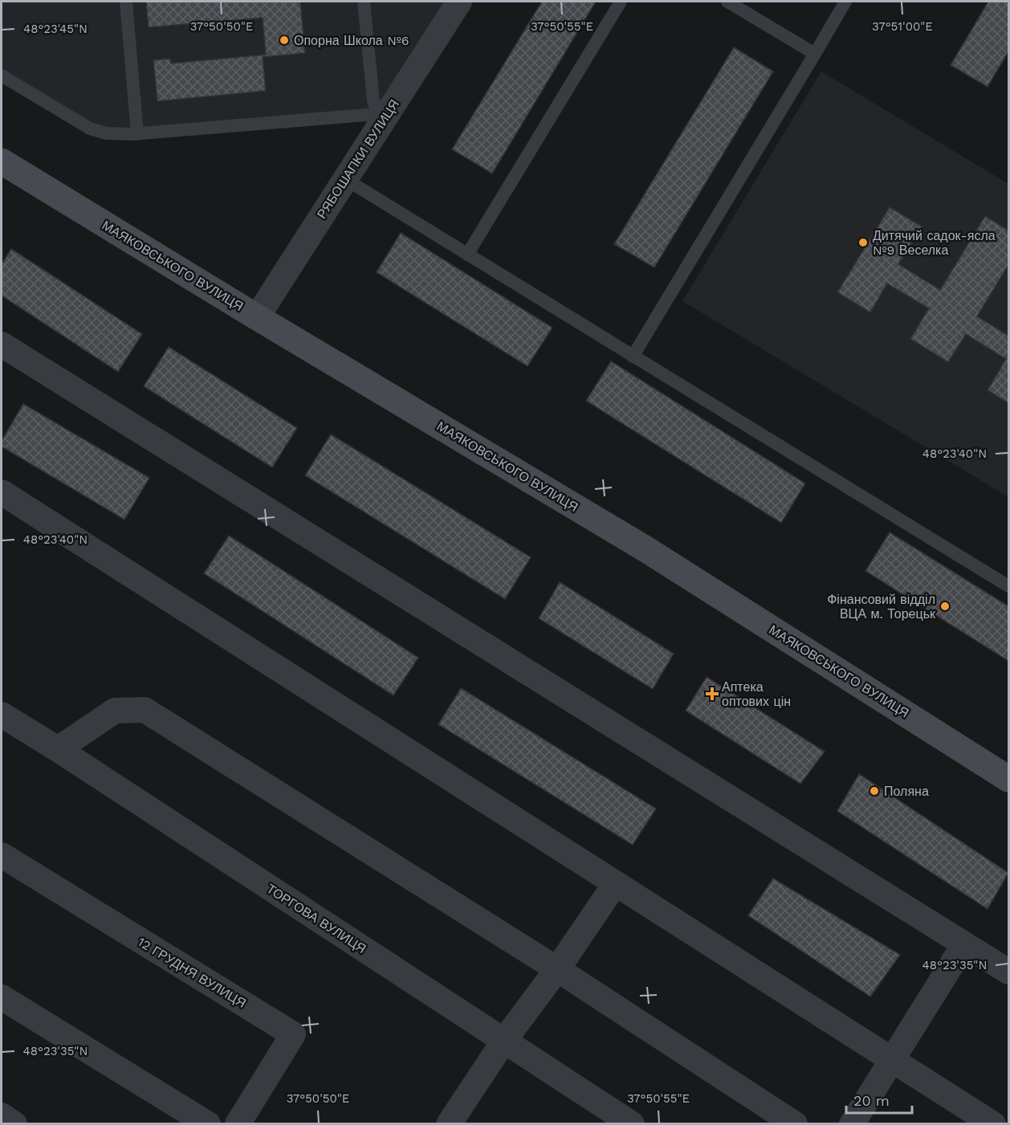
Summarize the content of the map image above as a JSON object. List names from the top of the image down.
{
  "streets": {
    "main road": ["МАЯКОВСЬКОГО ВУЛИЦЯ"],
    "street": ["РЯБОШАПКИ ВУЛИЦЯ", "ТОРГОВА ВУЛИЦЯ", "12 ГРУДНЯ ВУЛИЦЯ"]
  },
  "crossings": [
    ["РЯБОШАПКИ ВУЛИЦЯ", "МАЯКОВСЬКОГО ВУЛИЦЯ"]
  ],
  "places": {
    "other": [
      "Опорна Школа №6",
      "Дитячий садок-ясла №9 Веселка",
      "Фінансовий відділ ВЦА м. Торецьк",
      "Поляна"
    ],
    "health": ["Аптека оптових цін"]
  },
  "scale_bar": "20 m",
  "coordinates": [
    "37°50'50\"E",
    "37°50'55\"E",
    "37°51'00\"E",
    "48°23'45\"N",
    "48°23'40\"N",
    "48°23'35\"N"
  ]
}
